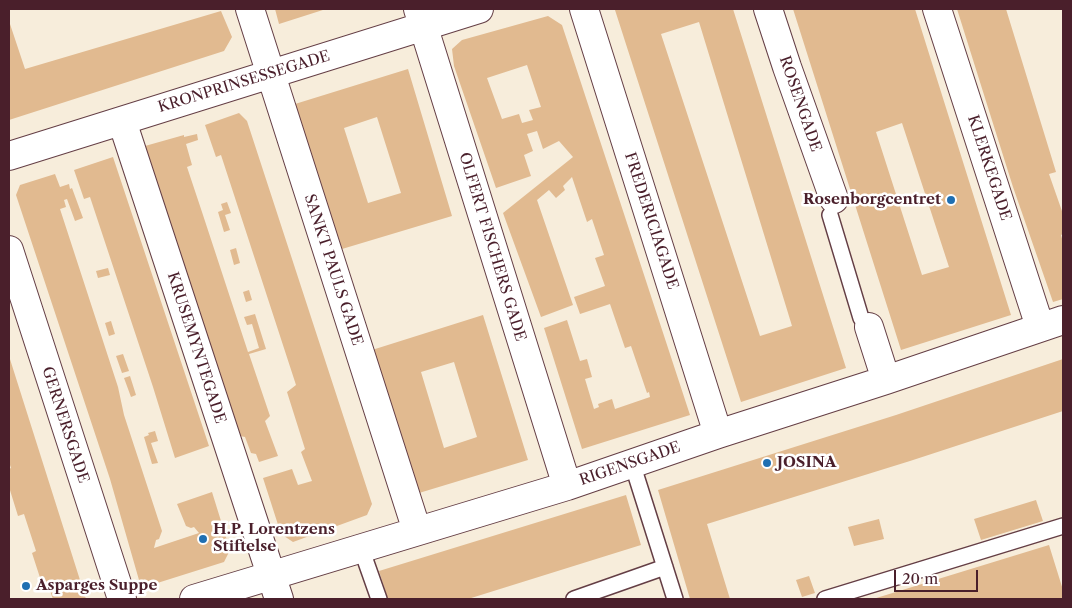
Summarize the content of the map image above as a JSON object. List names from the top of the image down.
{
  "streets": {
    "street": [
      "KRONPRINSESSEGADE",
      "ROSENGADE",
      "KLERKEGADE",
      "FREDERICIAGADE",
      "OLFERT FISCHERS GADE",
      "SANKT PAULS GADE",
      "KRUSEMYNTEGADE",
      "GERNERSGADE",
      "RIGENSGADE"
    ]
  },
  "crossings": [
    ["KRONPRINSESSEGADE", "OLFERT FISCHERS GADE"],
    ["KRONPRINSESSEGADE", "SANKT PAULS GADE"],
    ["KRONPRINSESSEGADE", "KRUSEMYNTEGADE"],
    ["KLERKEGADE", "RIGENSGADE"],
    ["FREDERICIAGADE", "RIGENSGADE"],
    ["OLFERT FISCHERS GADE", "RIGENSGADE"],
    ["SANKT PAULS GADE", "RIGENSGADE"],
    ["KRUSEMYNTEGADE", "RIGENSGADE"]
  ],
  "places": [
    "Rosenborgcentret",
    "JOSINA",
    "H.P. Lorentzens Stiftelse",
    "Asparges Suppe"
  ],
  "scale_bar": "20 m"
}
